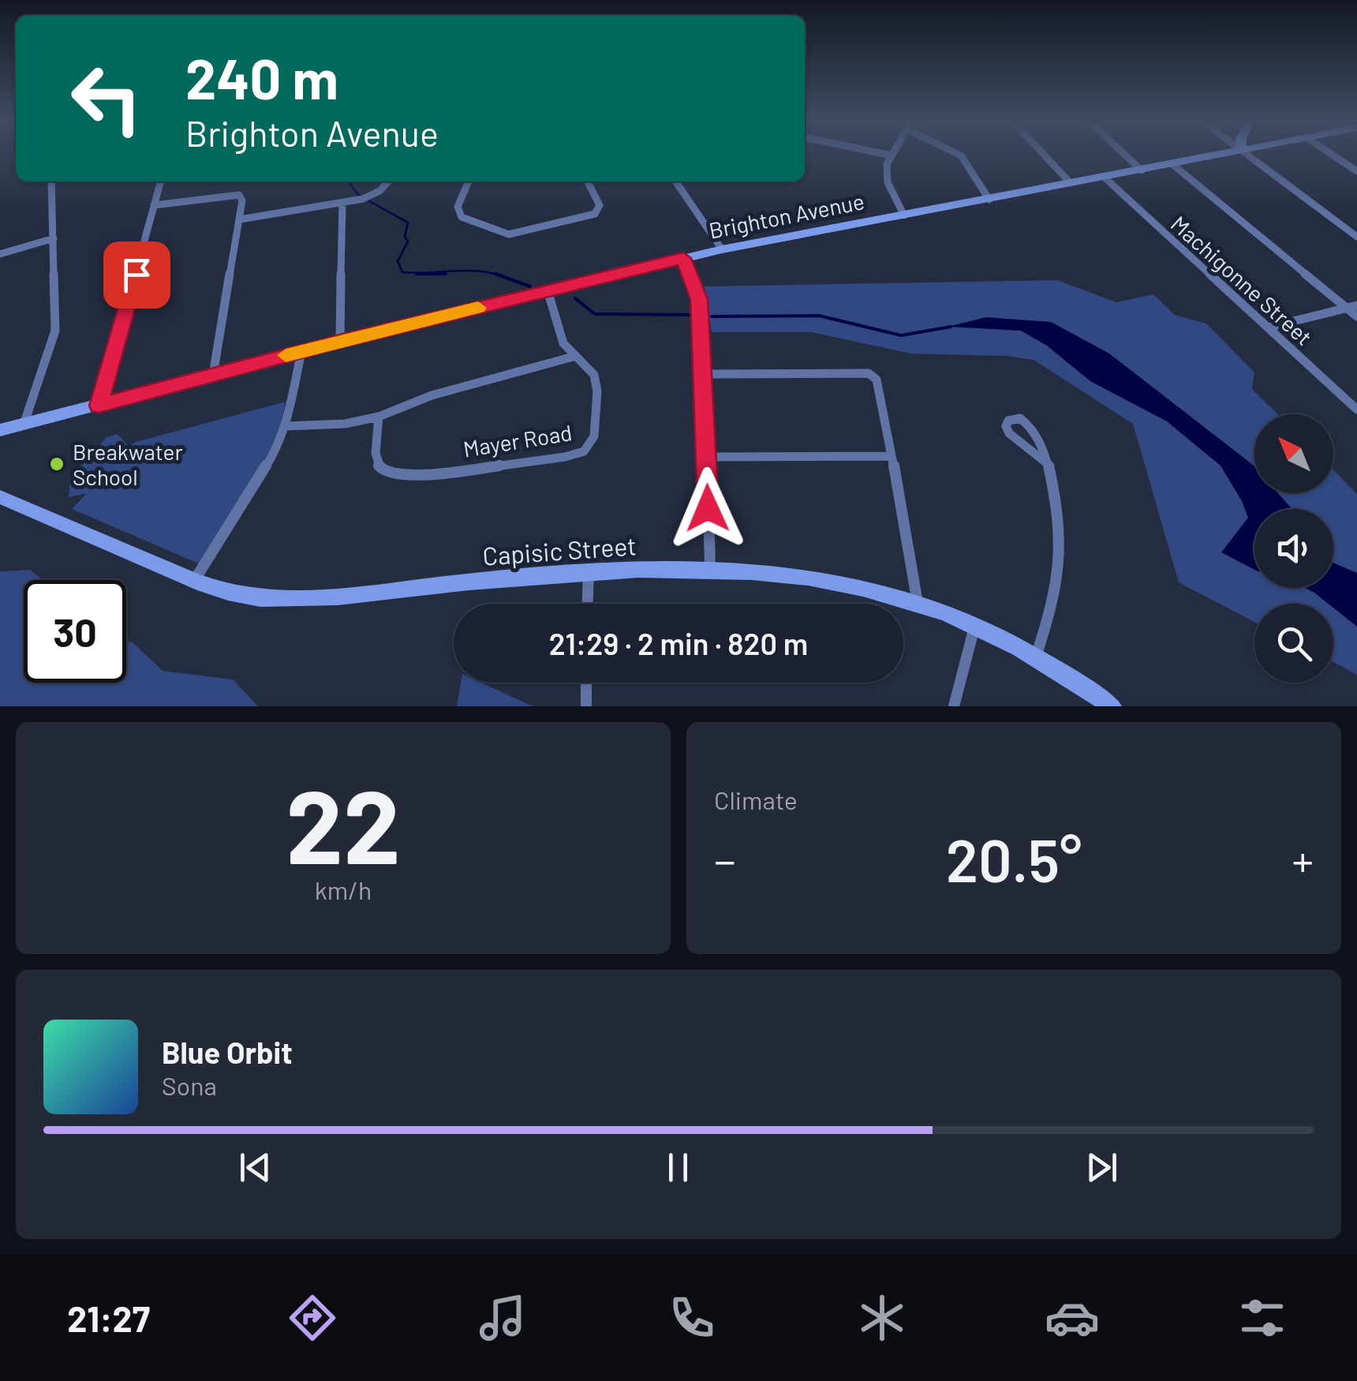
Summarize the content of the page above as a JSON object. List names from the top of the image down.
{
  "streets": {
    "main road": ["Brighton Avenue", "Capisic Street"],
    "street": ["Machigonne Street", "Mayer Road"]
  },
  "crossings": [
    ["Brighton Avenue", "Machigonne Street"],
    ["Brighton Avenue", "Mayer Road"]
  ],
  "places": ["Breakwater School"],
  "north": "top left",
  "page": {
    "turn": ["240 m", "Brighton Avenue"],
    "limit": "30",
    "trip": "21:29 · 2 min · 820 m",
    "tile": [
      ["22", "km/h"],
      "Climate"
    ],
    "heat": ["−", "20.5°", "+"],
    "song": ["Blue Orbit", "Sona"],
    "tabs": "21:27"
  }
}
